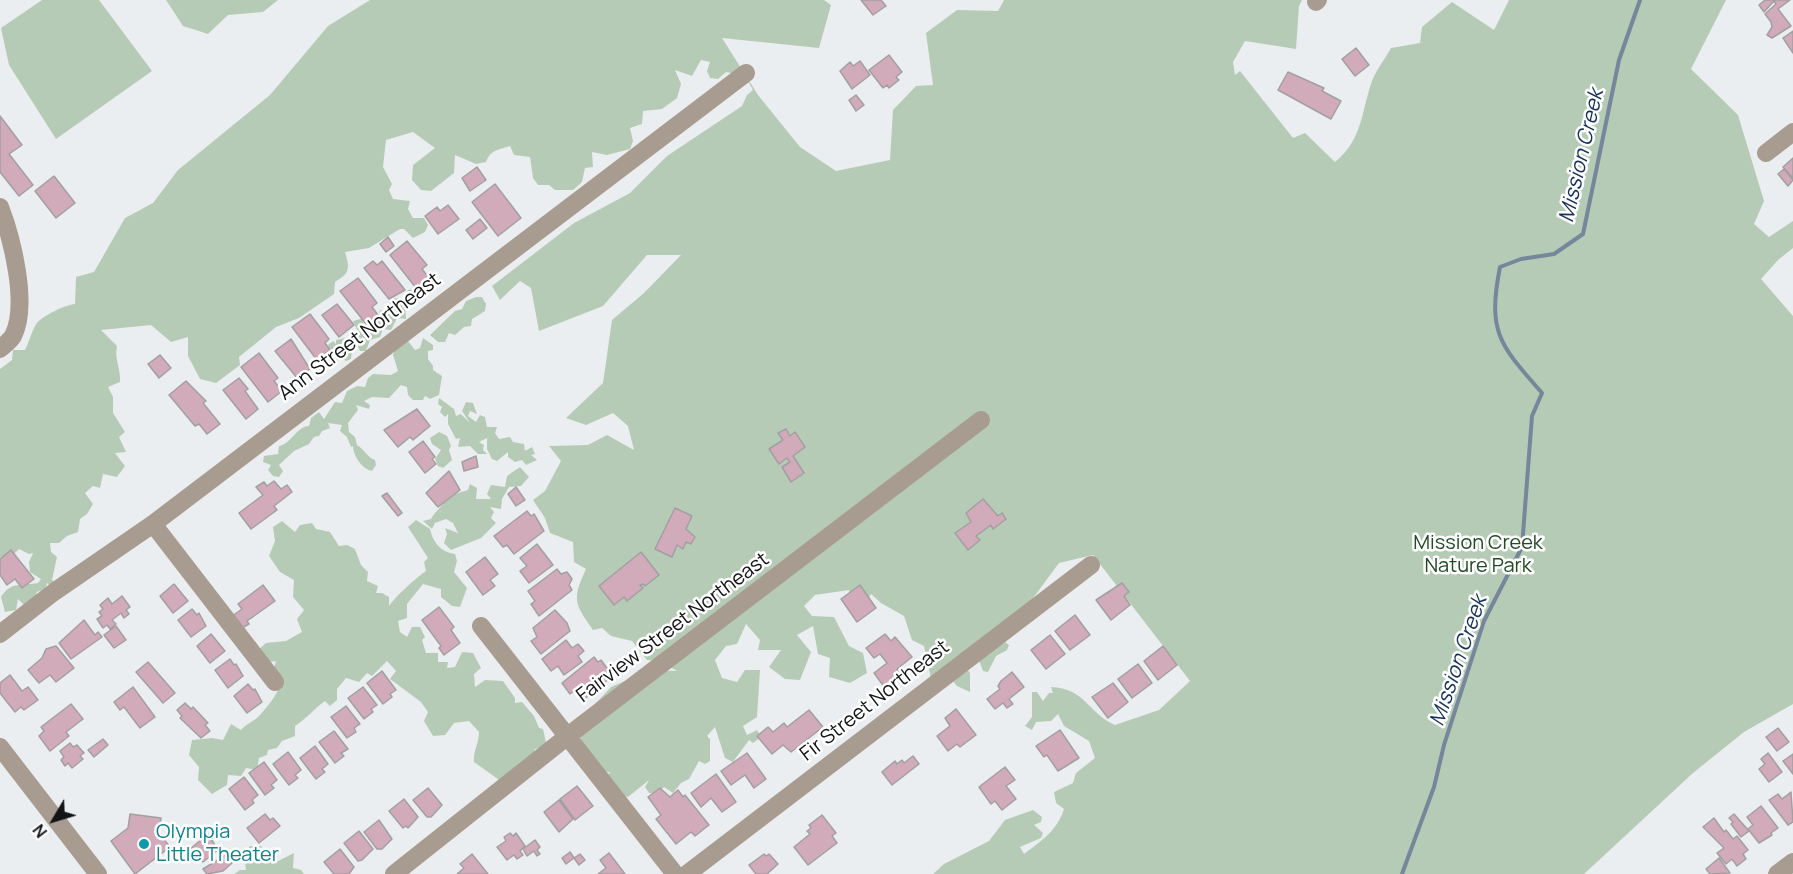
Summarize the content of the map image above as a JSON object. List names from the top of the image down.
{
  "streets": {
    "street": ["Ann Street Northeast", "Fairview Street Northeast", "Fir Street Northeast"]
  },
  "water": ["Mission Creek"],
  "parks": ["Mission Creek Nature Park"],
  "places": ["Olympia Little Theater"],
  "north": "bottom left"
}
